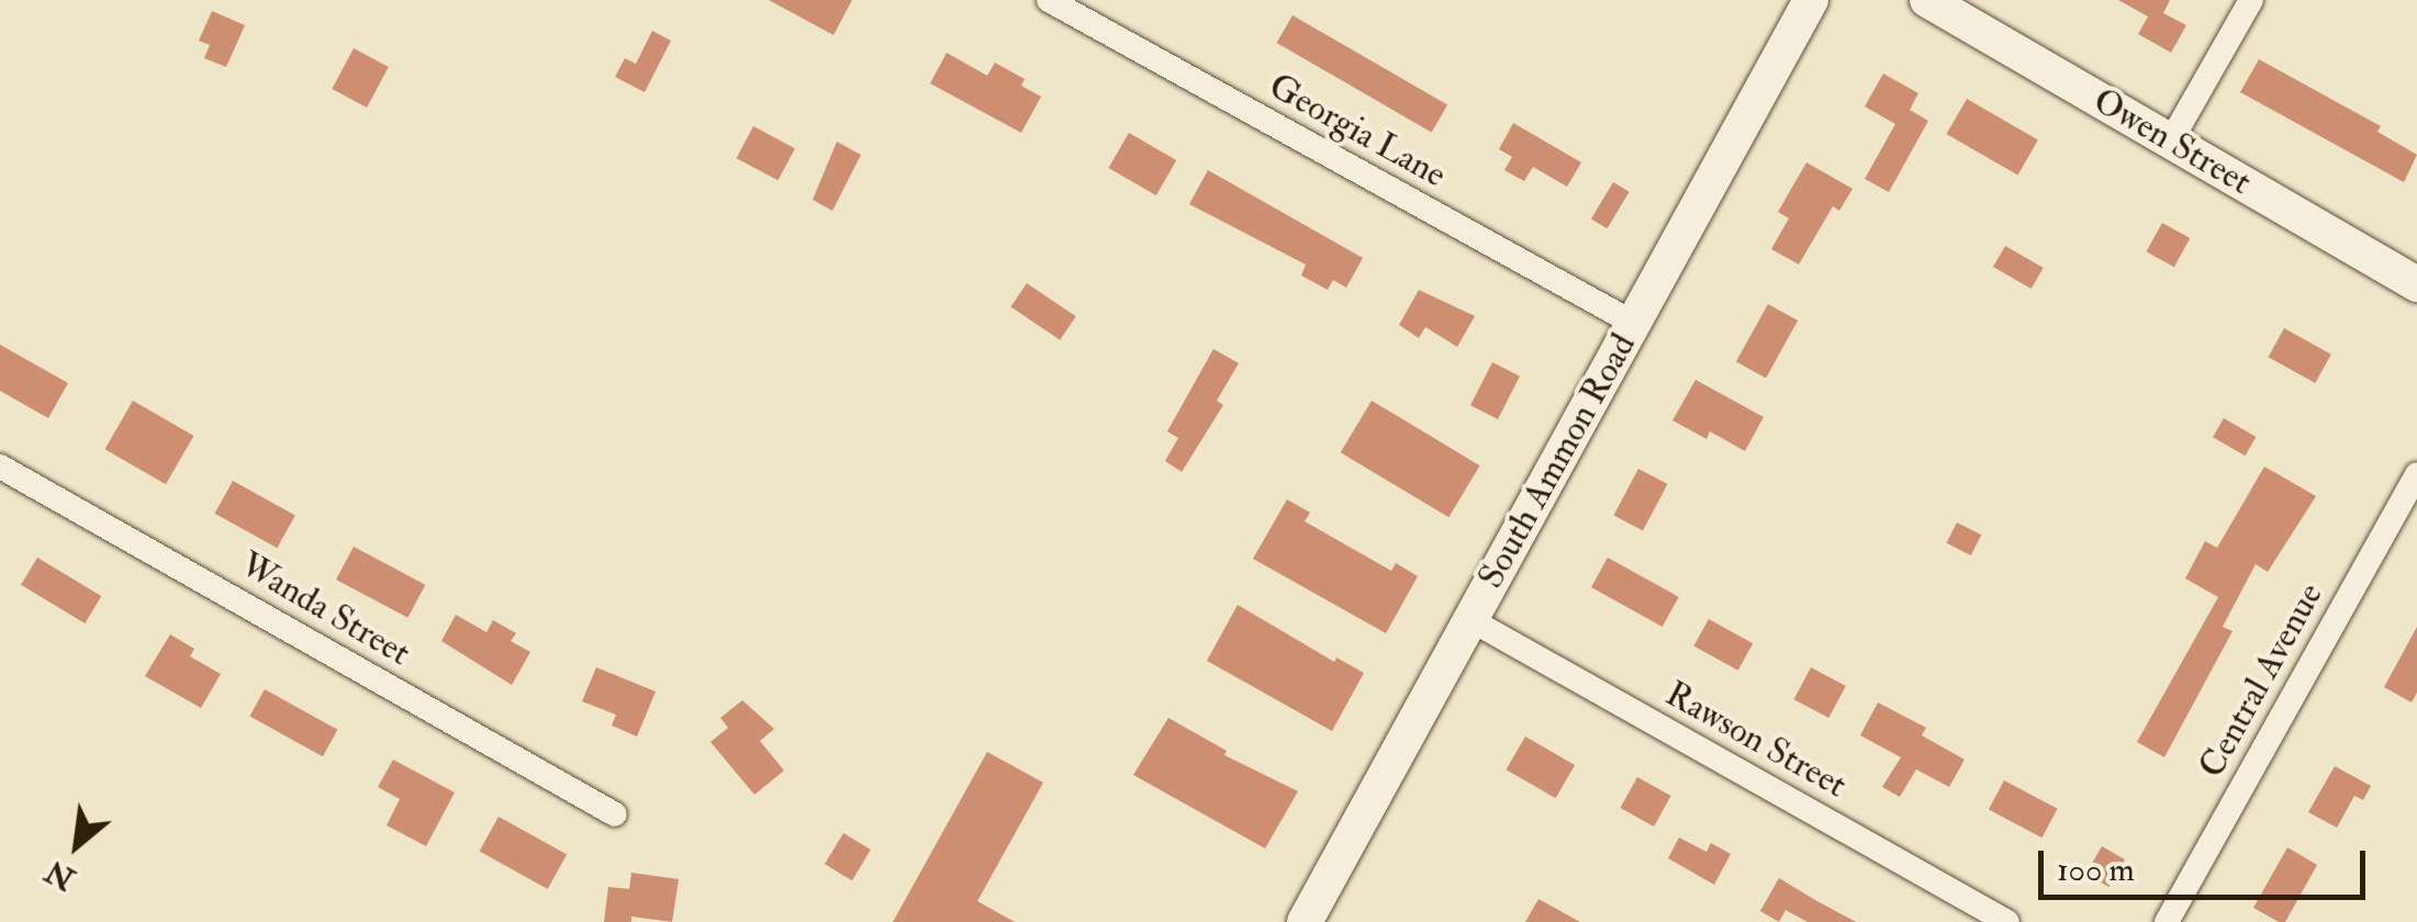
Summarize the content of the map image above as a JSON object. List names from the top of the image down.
{
  "streets": {
    "main road": ["Owen Street", "South Ammon Road"],
    "street": [
      "Georgia Lane",
      "Wanda Street",
      "Central Avenue",
      "Rawson Street"
    ]
  },
  "crossings": [
    ["Georgia Lane", "South Ammon Road"],
    ["South Ammon Road", "Rawson Street"]
  ],
  "scale_bar": "100 m",
  "north": "bottom left"
}
